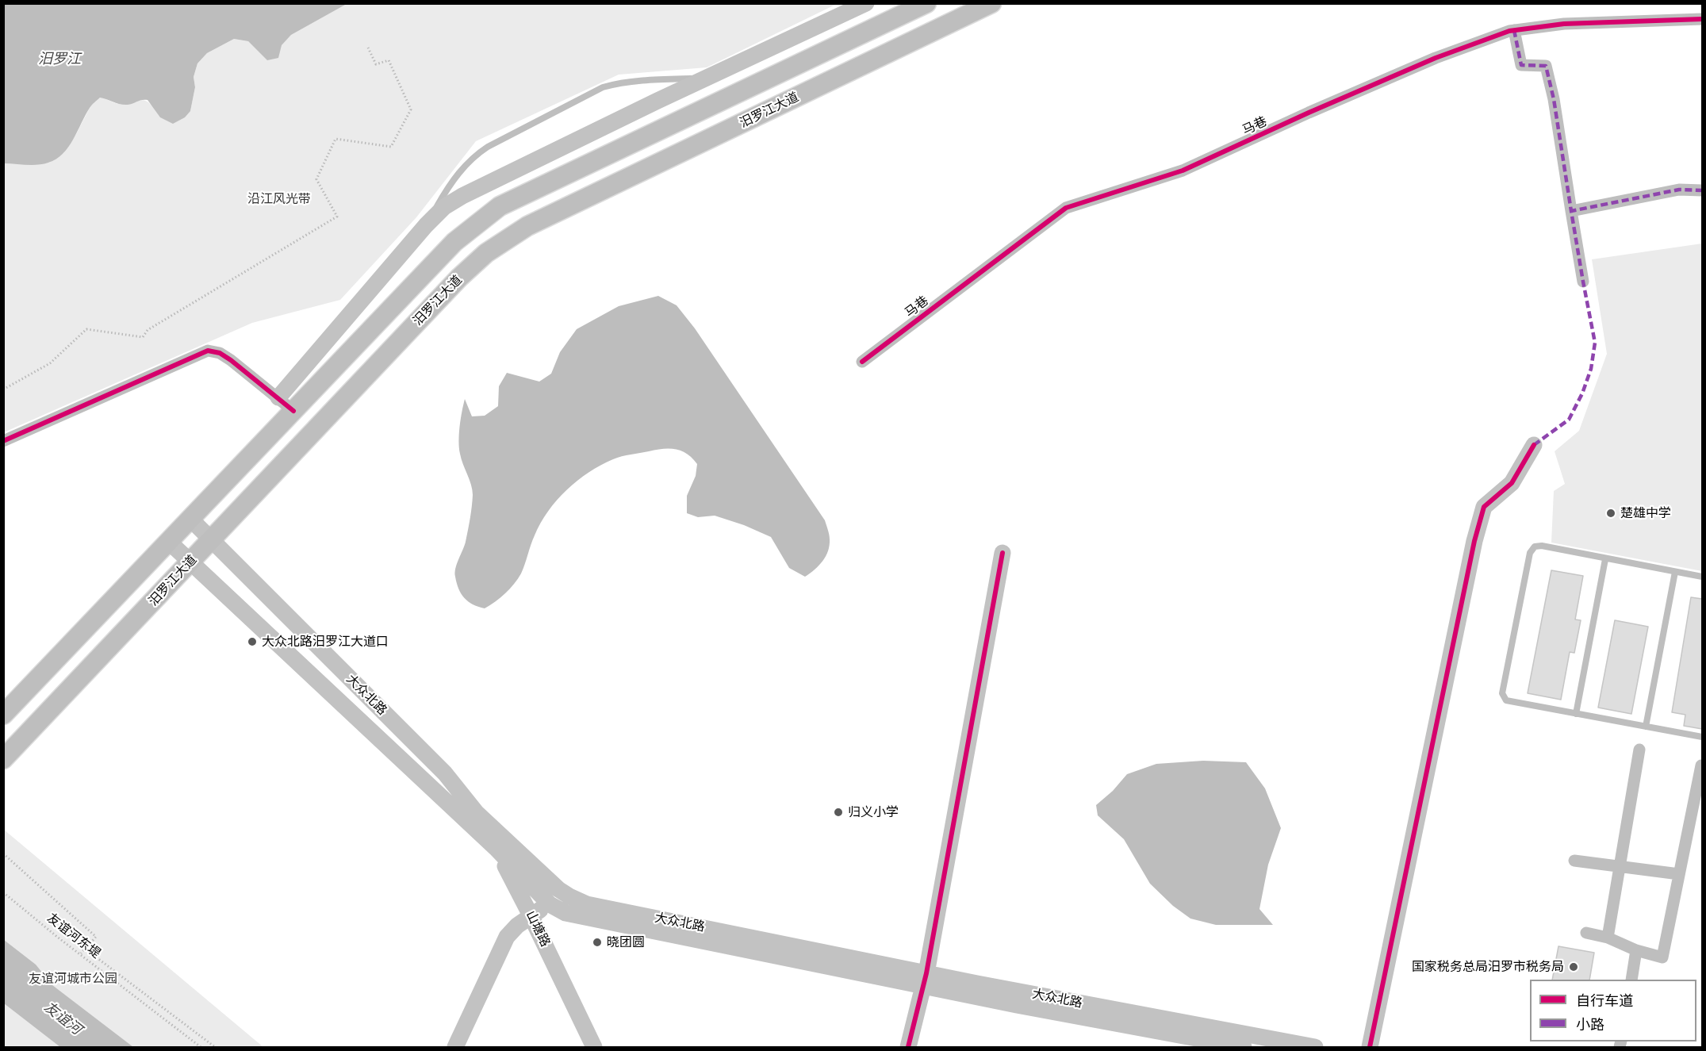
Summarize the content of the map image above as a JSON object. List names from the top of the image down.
{
  "streets": {
    "main road": ["汨罗江大道", "大众北路", "山塘路"],
    "street": ["马巷"],
    "path": ["友谊河东堤"]
  },
  "crossings": [
    ["汨罗江大道", "大众北路"],
    ["大众北路", "山塘路"]
  ],
  "water": ["汨罗江", "友谊河"],
  "parks": ["沿江风光带", "友谊河城市公园"],
  "places": [
    "楚雄中学",
    "大众北路汨罗江大道口",
    "归义小学",
    "晓团圆",
    "国家税务总局汨罗市税务局"
  ],
  "legend": ["自行车道", "小路"]
}
